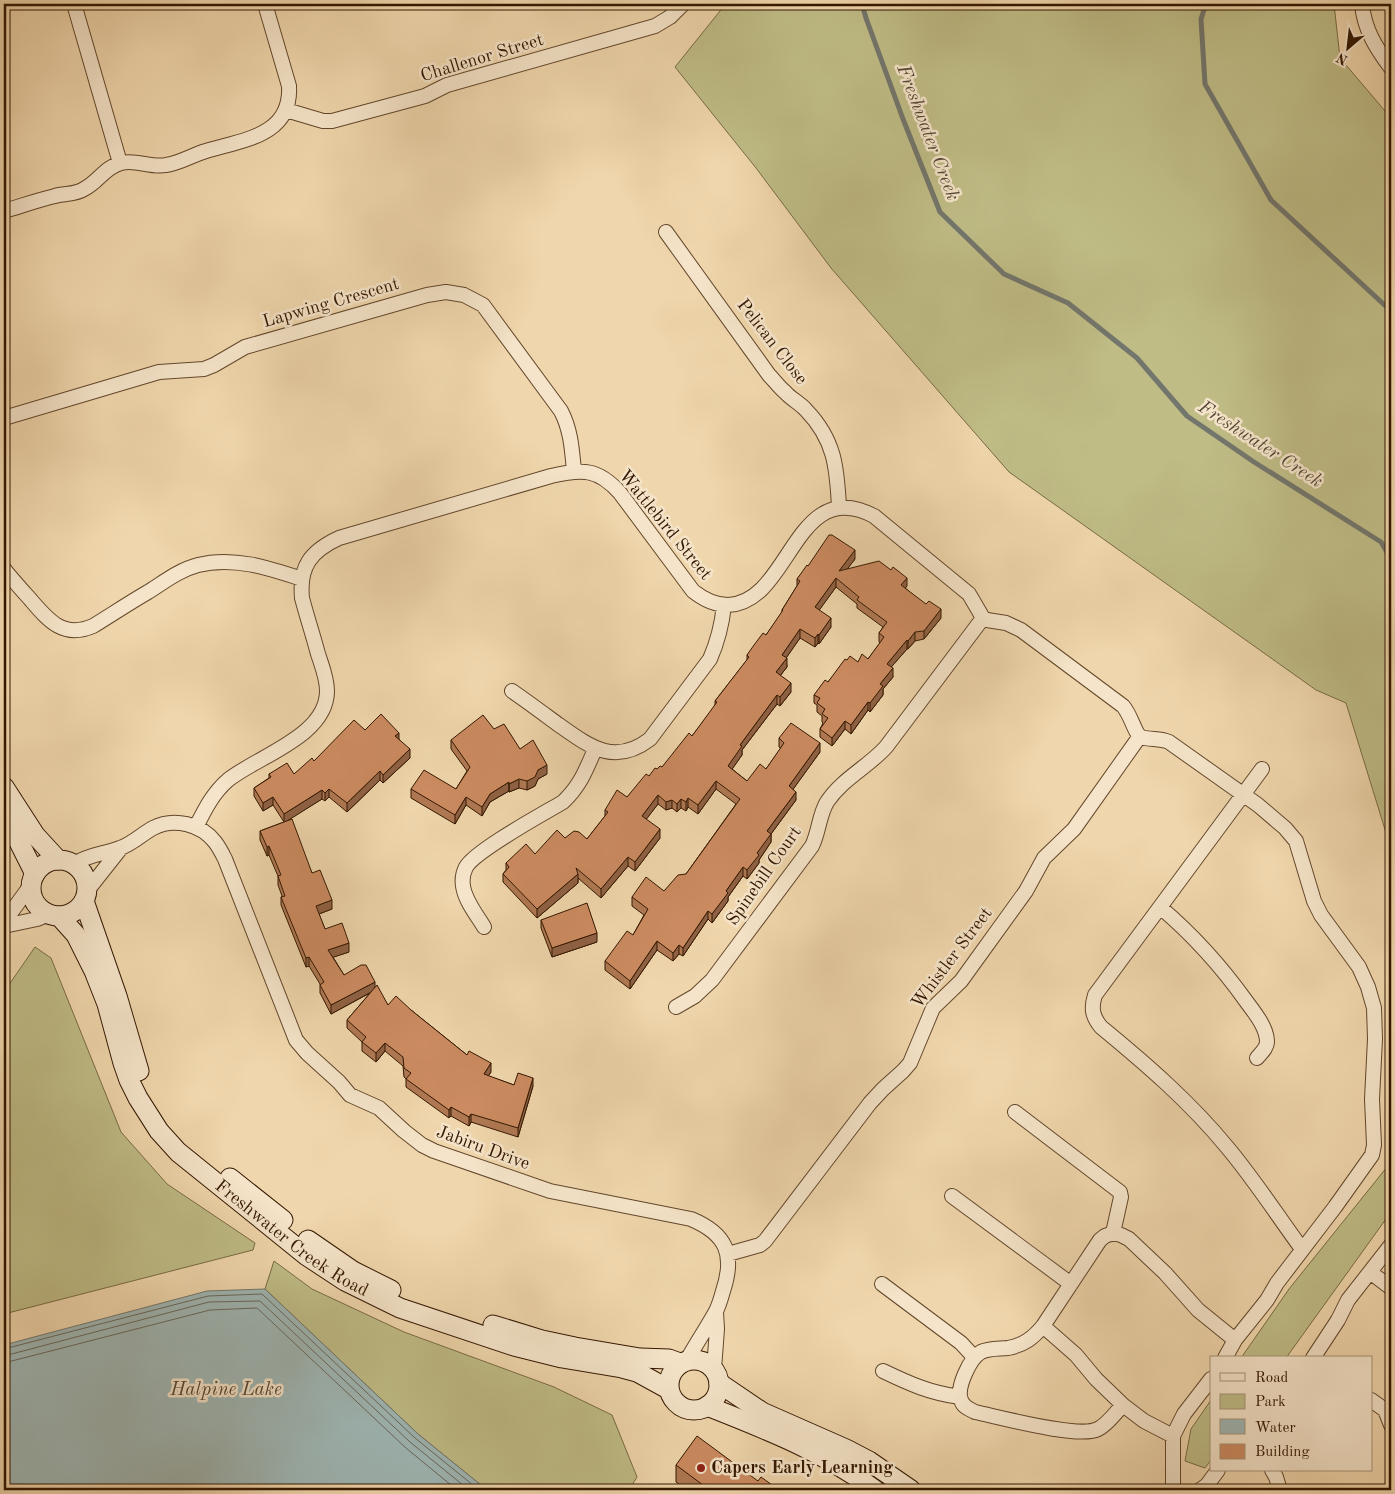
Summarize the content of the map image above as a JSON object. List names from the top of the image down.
{
  "streets": {
    "main road": ["Freshwater Creek Road"],
    "street": [
      "Challenor Street",
      "Lapwing Crescent",
      "Pelican Close",
      "Wattlebird Street",
      "Spinebill Court",
      "Whistler Street",
      "Jabiru Drive"
    ]
  },
  "crossings": [
    ["Lapwing Crescent", "Wattlebird Street"],
    ["Wattlebird Street", "Jabiru Drive"],
    ["Whistler Street", "Jabiru Drive"]
  ],
  "water": ["Freshwater Creek", "Halpine Lake"],
  "places": ["Capers Early Learning"],
  "legend": [
    "Road",
    "Park",
    "Water",
    "Building"
  ],
  "north": "bottom left"
}
